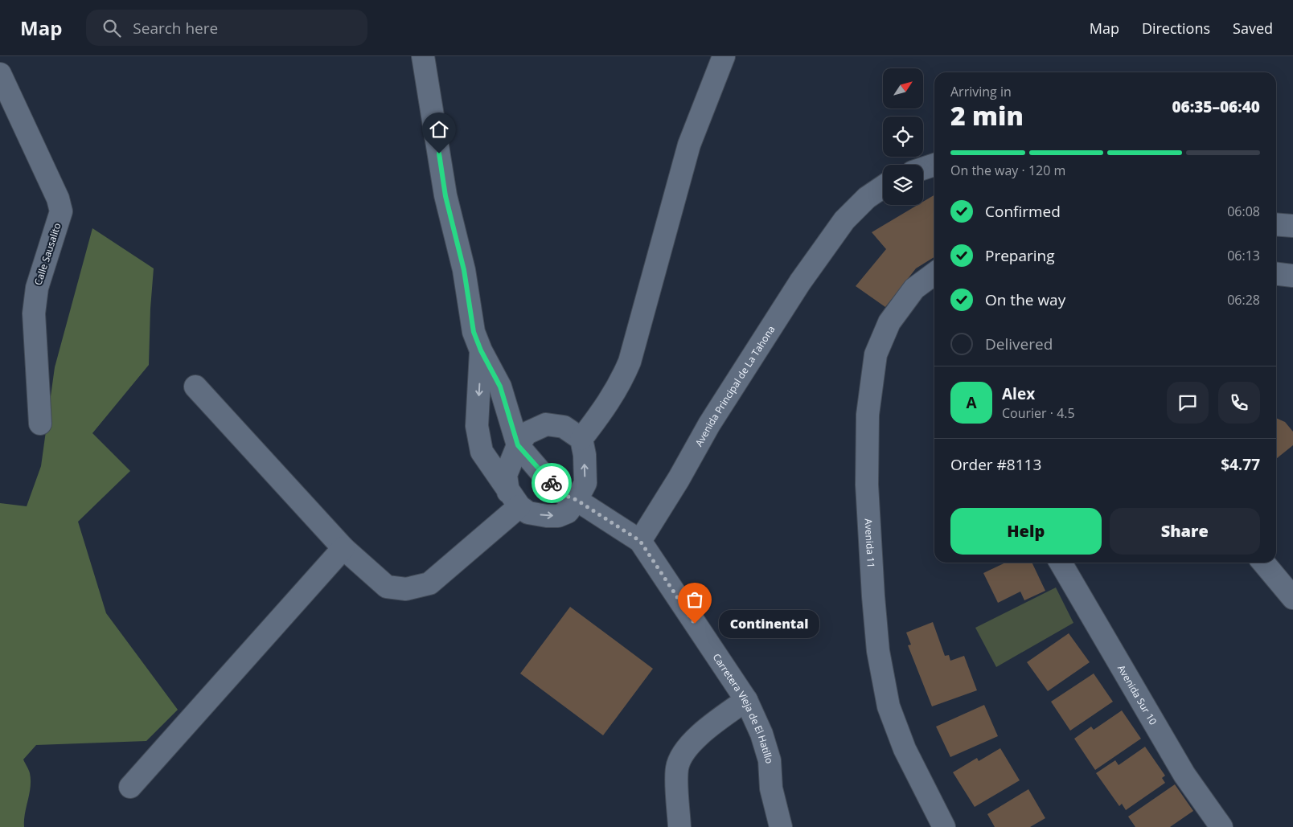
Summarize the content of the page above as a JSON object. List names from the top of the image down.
{
  "streets": {
    "street": [
      "Calle Sausalito",
      "Avenida Principal de La Tahona",
      "Avenida 11",
      "Avenida Sur 10",
      "Carretera Vieja de El Hatillo"
    ]
  },
  "crossings": [
    ["Avenida Principal de La Tahona", "Carretera Vieja de El Hatillo"]
  ],
  "places": ["Continental"],
  "north": "top right",
  "page": {
    "header": "Map",
    "search": "Search here",
    "nav": ["Map", "Directions", "Saved"],
    "heading": ["2 min", "Arriving in", "06:35–06:40"],
    "panel": [
      "Alex",
      "Courier · 4.5",
      "Order #8113",
      "$4.77"
    ],
    "bar": "On the way · 120 m",
    "list": [
      ["Confirmed", "06:08"],
      ["Preparing", "06:13"],
      ["On the way", "06:28"],
      "Delivered"
    ],
    "round": "A",
    "buttons": ["Help", "Share"],
    "bubble": "Continental"
  }
}
